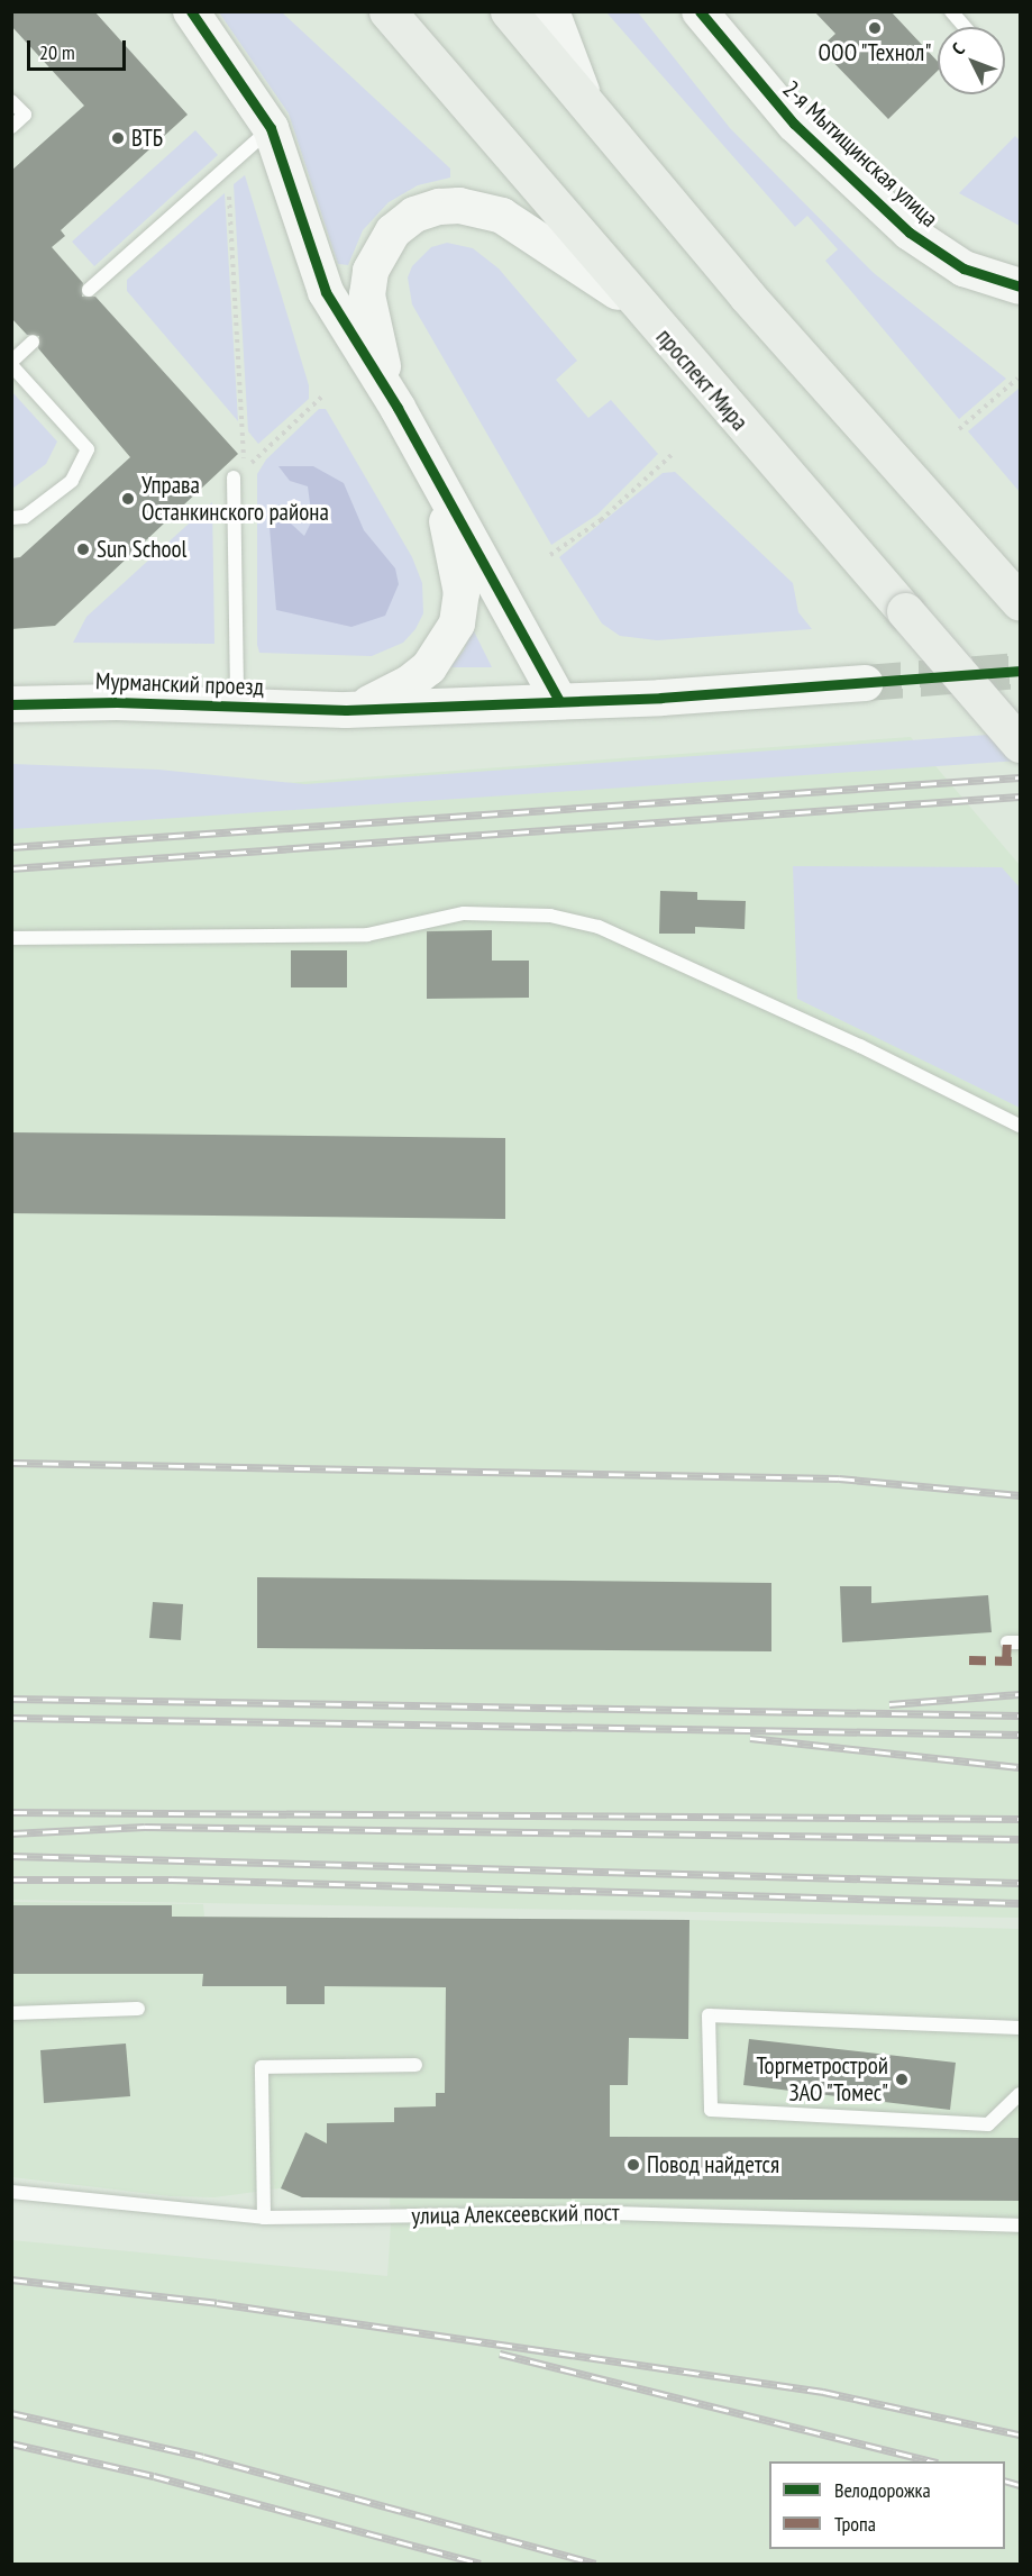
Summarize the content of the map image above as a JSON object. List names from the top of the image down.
{
  "streets": {
    "main road": ["проспект Мира"],
    "street": ["2-я Мытищинская улица", "Мурманский проезд"],
    "lane": ["улица Алексеевский пост"]
  },
  "places": [
    "ООО \"Технол\"",
    "ВТБ",
    "Управа Останкинского района",
    "Sun School",
    "Торгметрострой ЗАО \"Томес\"",
    "Повод найдется"
  ],
  "legend": ["Велодорожка", "Тропа"],
  "scale_bar": "20 m",
  "north": "top left"
}
